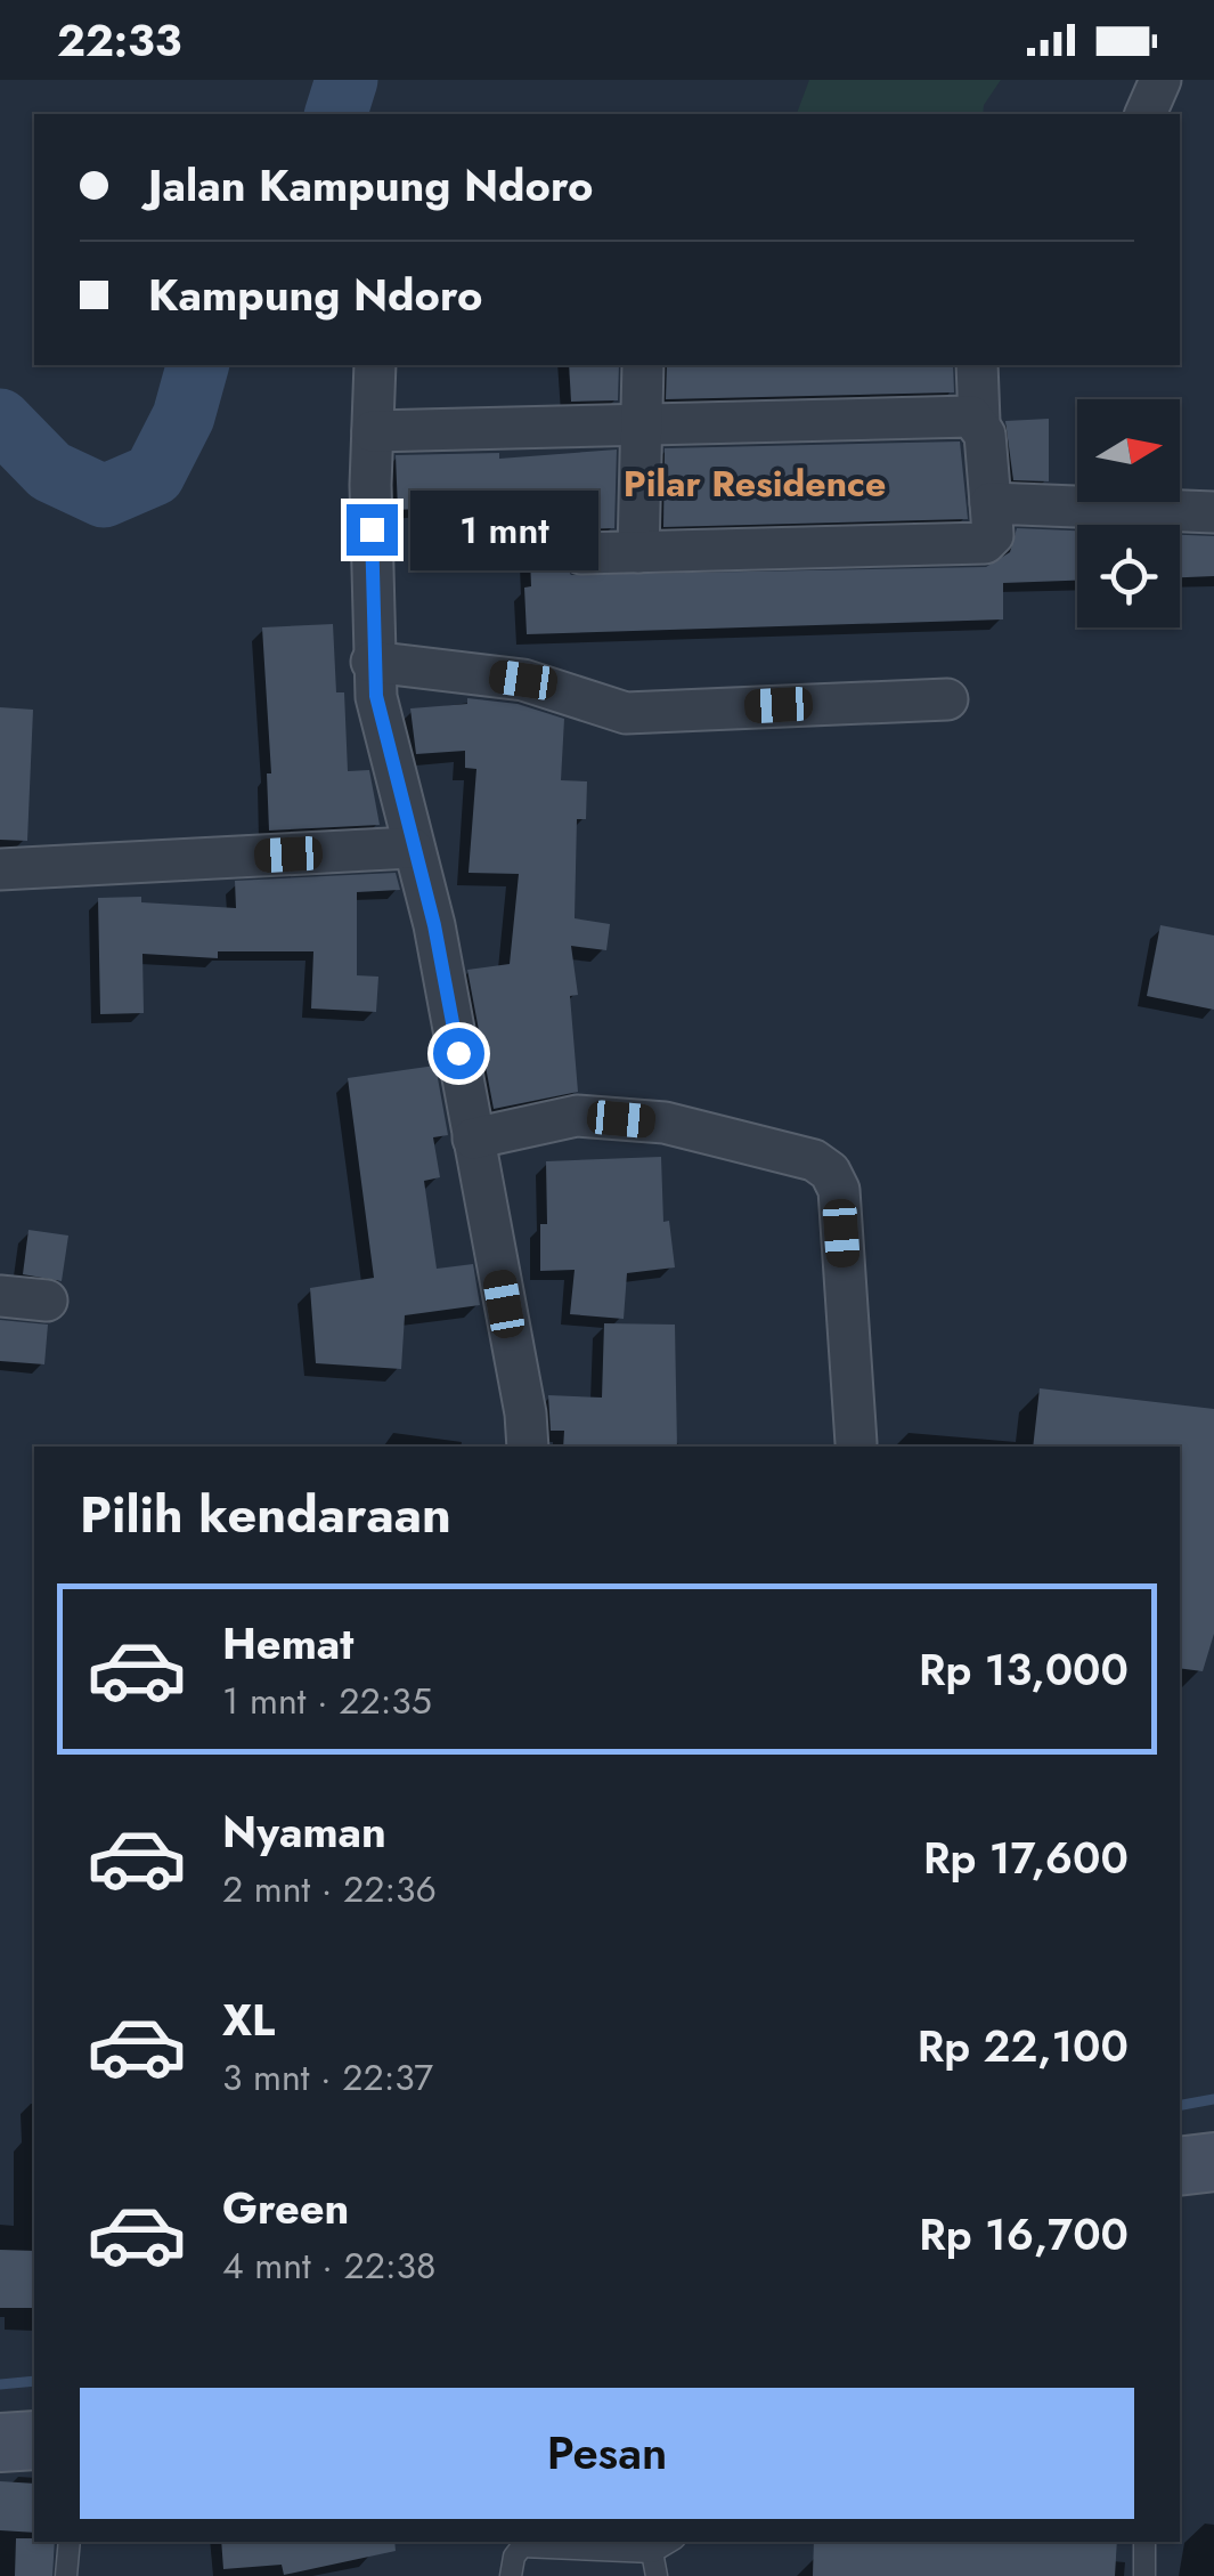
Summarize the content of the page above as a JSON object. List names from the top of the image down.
{
  "districts": ["Pilar Residence"],
  "north": "right",
  "page": {
    "status": "22:33",
    "banner": ["Jalan Kampung Ndoro", "Kampung Ndoro"],
    "bubble": "1 mnt",
    "heading": "Pilih kendaraan",
    "list": [
      {
        "name": "Hemat",
        "note": "1 mnt · 22:35",
        "value": "Rp 13,000"
      },
      {
        "name": "Nyaman",
        "note": "2 mnt · 22:36",
        "value": "Rp 17,600"
      },
      {
        "name": "XL",
        "note": "3 mnt · 22:37",
        "value": "Rp 22,100"
      },
      {
        "name": "Green",
        "note": "4 mnt · 22:38",
        "value": "Rp 16,700"
      }
    ],
    "buttons": "Pesan"
  }
}
